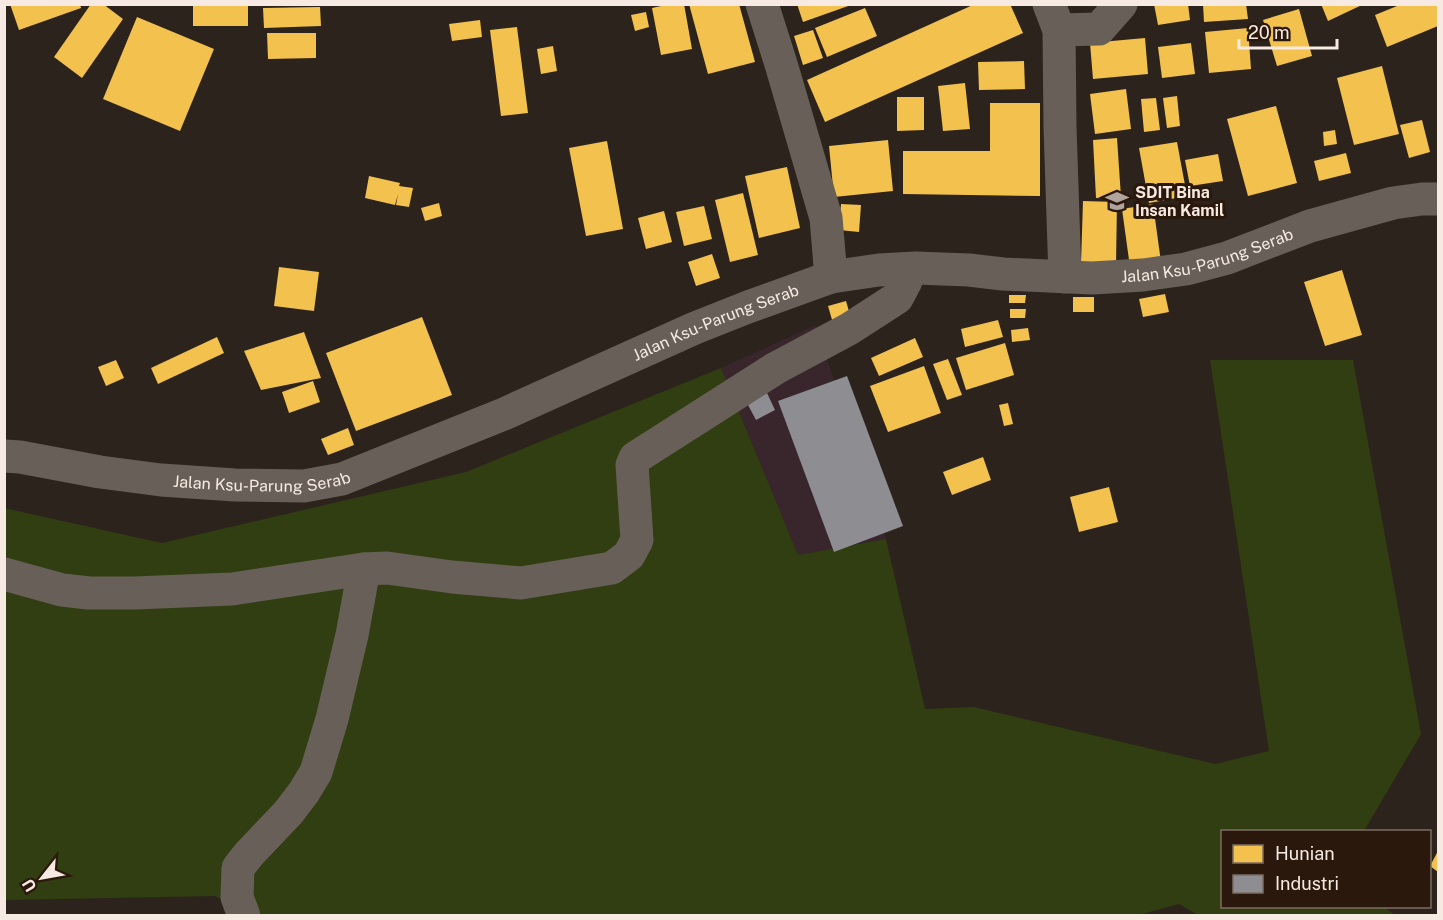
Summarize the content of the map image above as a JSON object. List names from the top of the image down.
{
  "streets": {
    "street": ["Jalan Ksu-Parung Serab"]
  },
  "places": {
    "school or university": ["SDIT Bina Insan Kamil"]
  },
  "legend": ["Hunian", "Industri"],
  "scale_bar": "20 m",
  "north": "bottom left"
}
